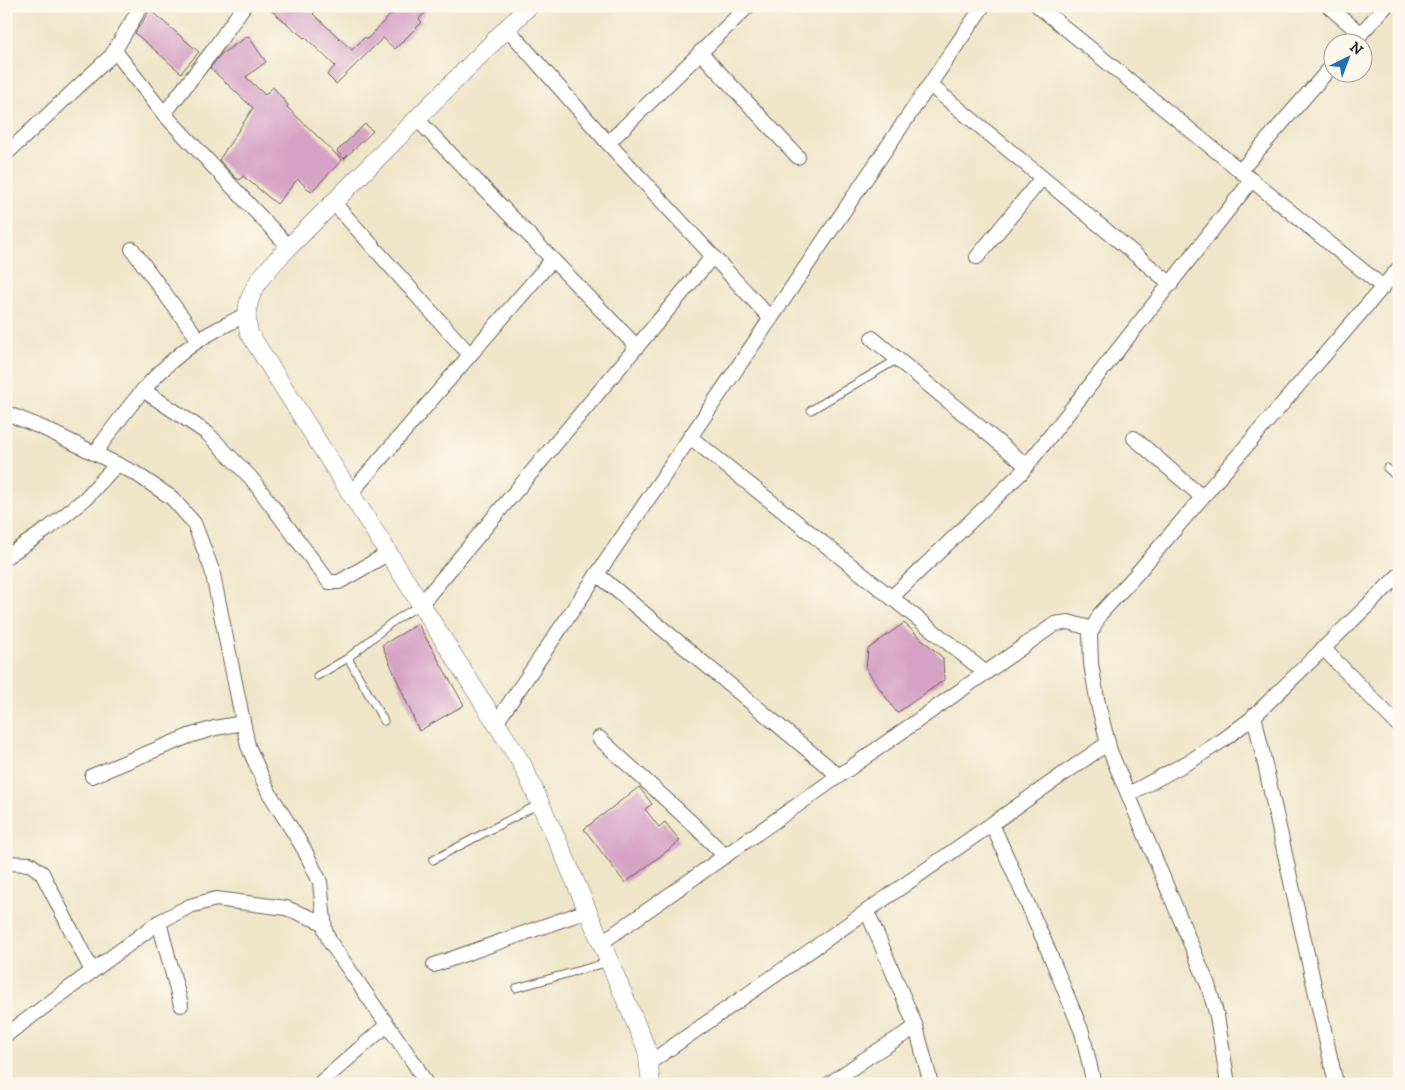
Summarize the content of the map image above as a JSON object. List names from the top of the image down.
{
  "north": "top right"
}
